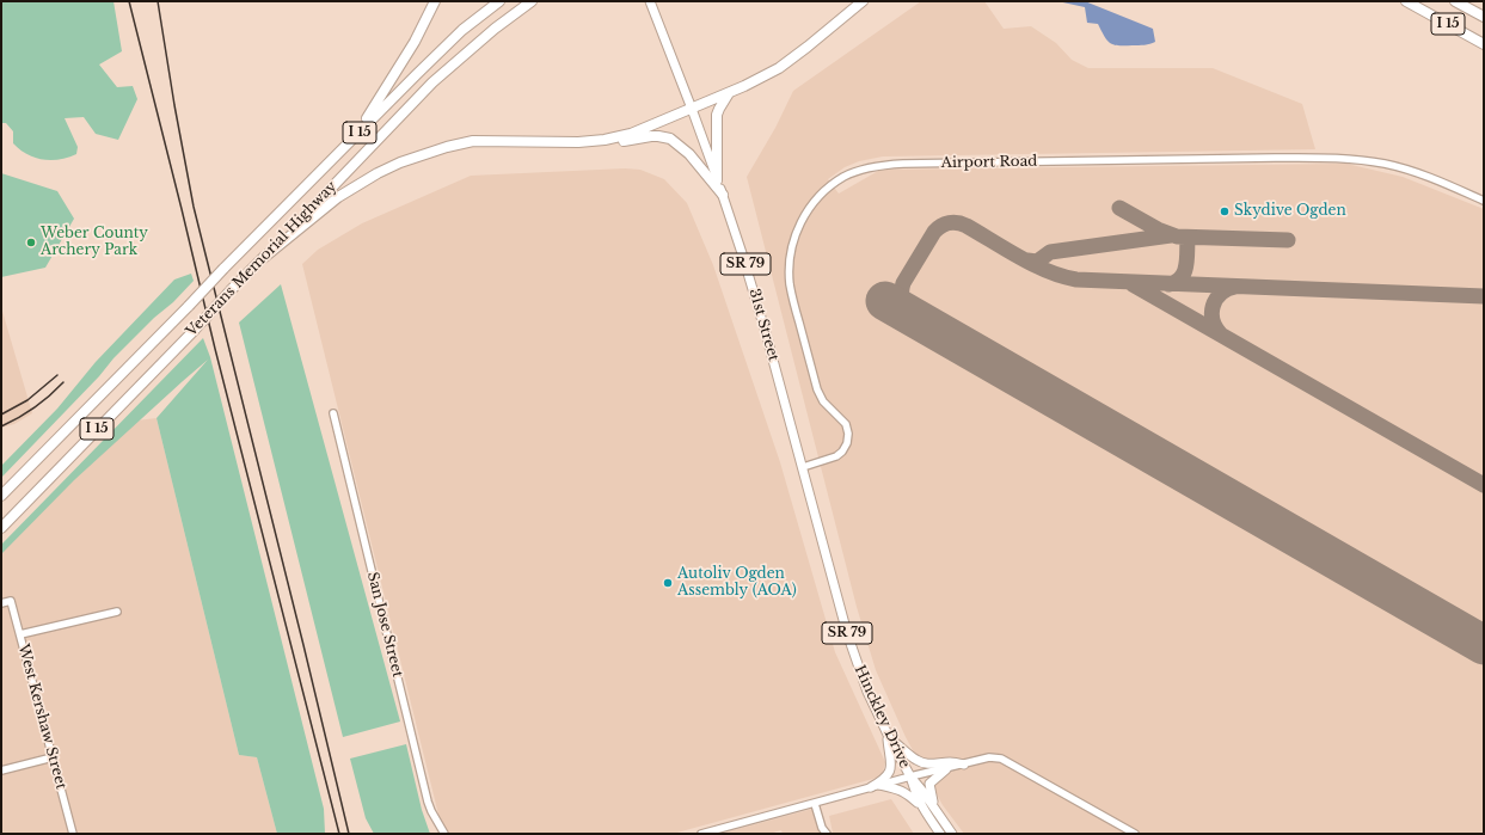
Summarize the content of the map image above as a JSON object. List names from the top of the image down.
{
  "streets": {
    "highway": ["I 15", "Veterans Memorial Highway"],
    "main road": ["SR 79", "31st Street", "Hinckley Drive"],
    "street": ["Airport Road", "San Jose Street", "West Kershaw Street"]
  },
  "crossings": [
    ["Airport Road", "31st Street"],
    ["31st Street", "Hinckley Drive"]
  ],
  "places": ["Skydive Ogden", "Weber County Archery Park", "Autoliv Ogden Assembly (AOA)"]
}
